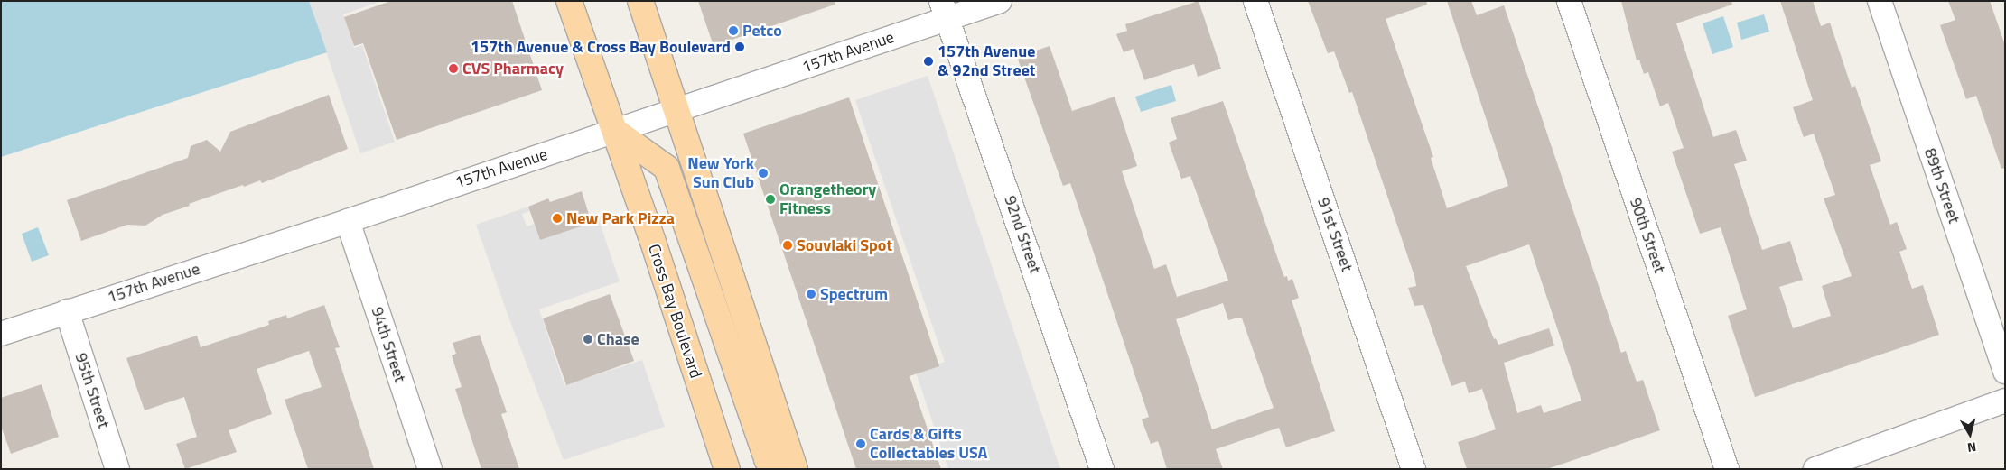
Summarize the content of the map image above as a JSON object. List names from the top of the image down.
{
  "streets": {
    "main road": ["Cross Bay Boulevard"],
    "street": [
      "157th Avenue",
      "89th Street",
      "92nd Street",
      "91st Street",
      "90th Street",
      "94th Street",
      "95th Street"
    ]
  },
  "crossings": [
    ["157th Avenue", "92nd Street"],
    ["157th Avenue", "Cross Bay Boulevard"],
    ["157th Avenue", "94th Street"],
    ["157th Avenue", "95th Street"]
  ],
  "places": [
    "Petco",
    "157th Avenue & Cross Bay Boulevard",
    "157th Avenue & 92nd Street",
    "CVS Pharmacy",
    "New York Sun Club",
    "Orangetheory Fitness",
    "New Park Pizza",
    "Souvlaki Spot",
    "Spectrum",
    "Chase",
    "Cards & Gifts Collectables USA"
  ],
  "north": "bottom"
}
